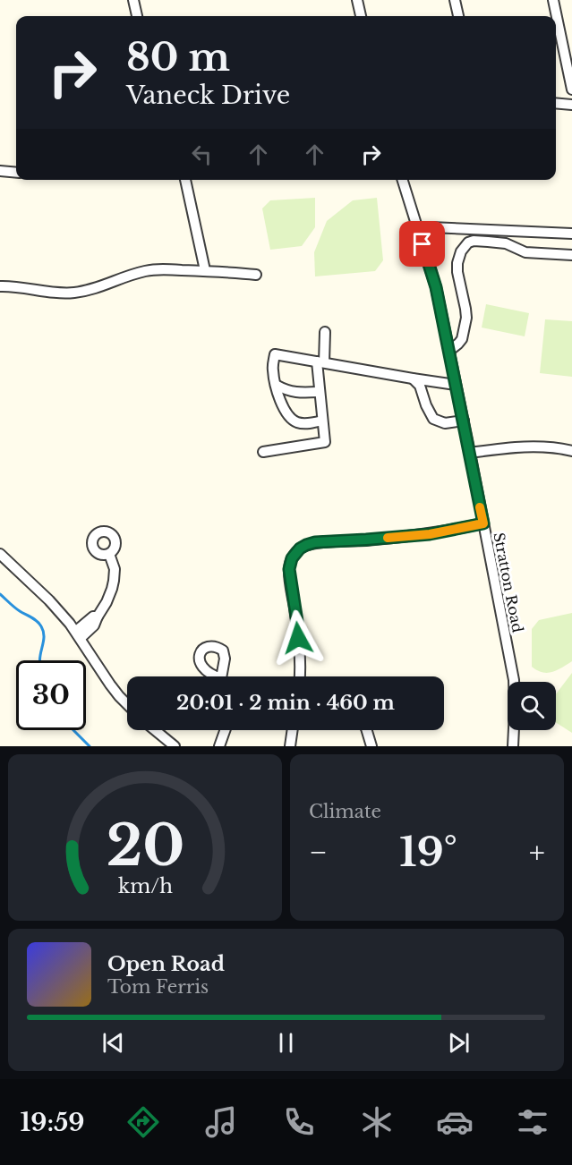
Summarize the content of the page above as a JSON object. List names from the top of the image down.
{
  "streets": {
    "street": ["Stratton Road"]
  },
  "page": {
    "turn": ["80 m", "Vaneck Drive"],
    "limit": "30",
    "trip": "20:01 · 2 min · 460 m",
    "tile": "Climate",
    "heat": ["−", "19°", "+"],
    "song": ["Open Road", "Tom Ferris"],
    "tabs": "19:59",
    "gauge": ["20", "km/h"]
  }
}
